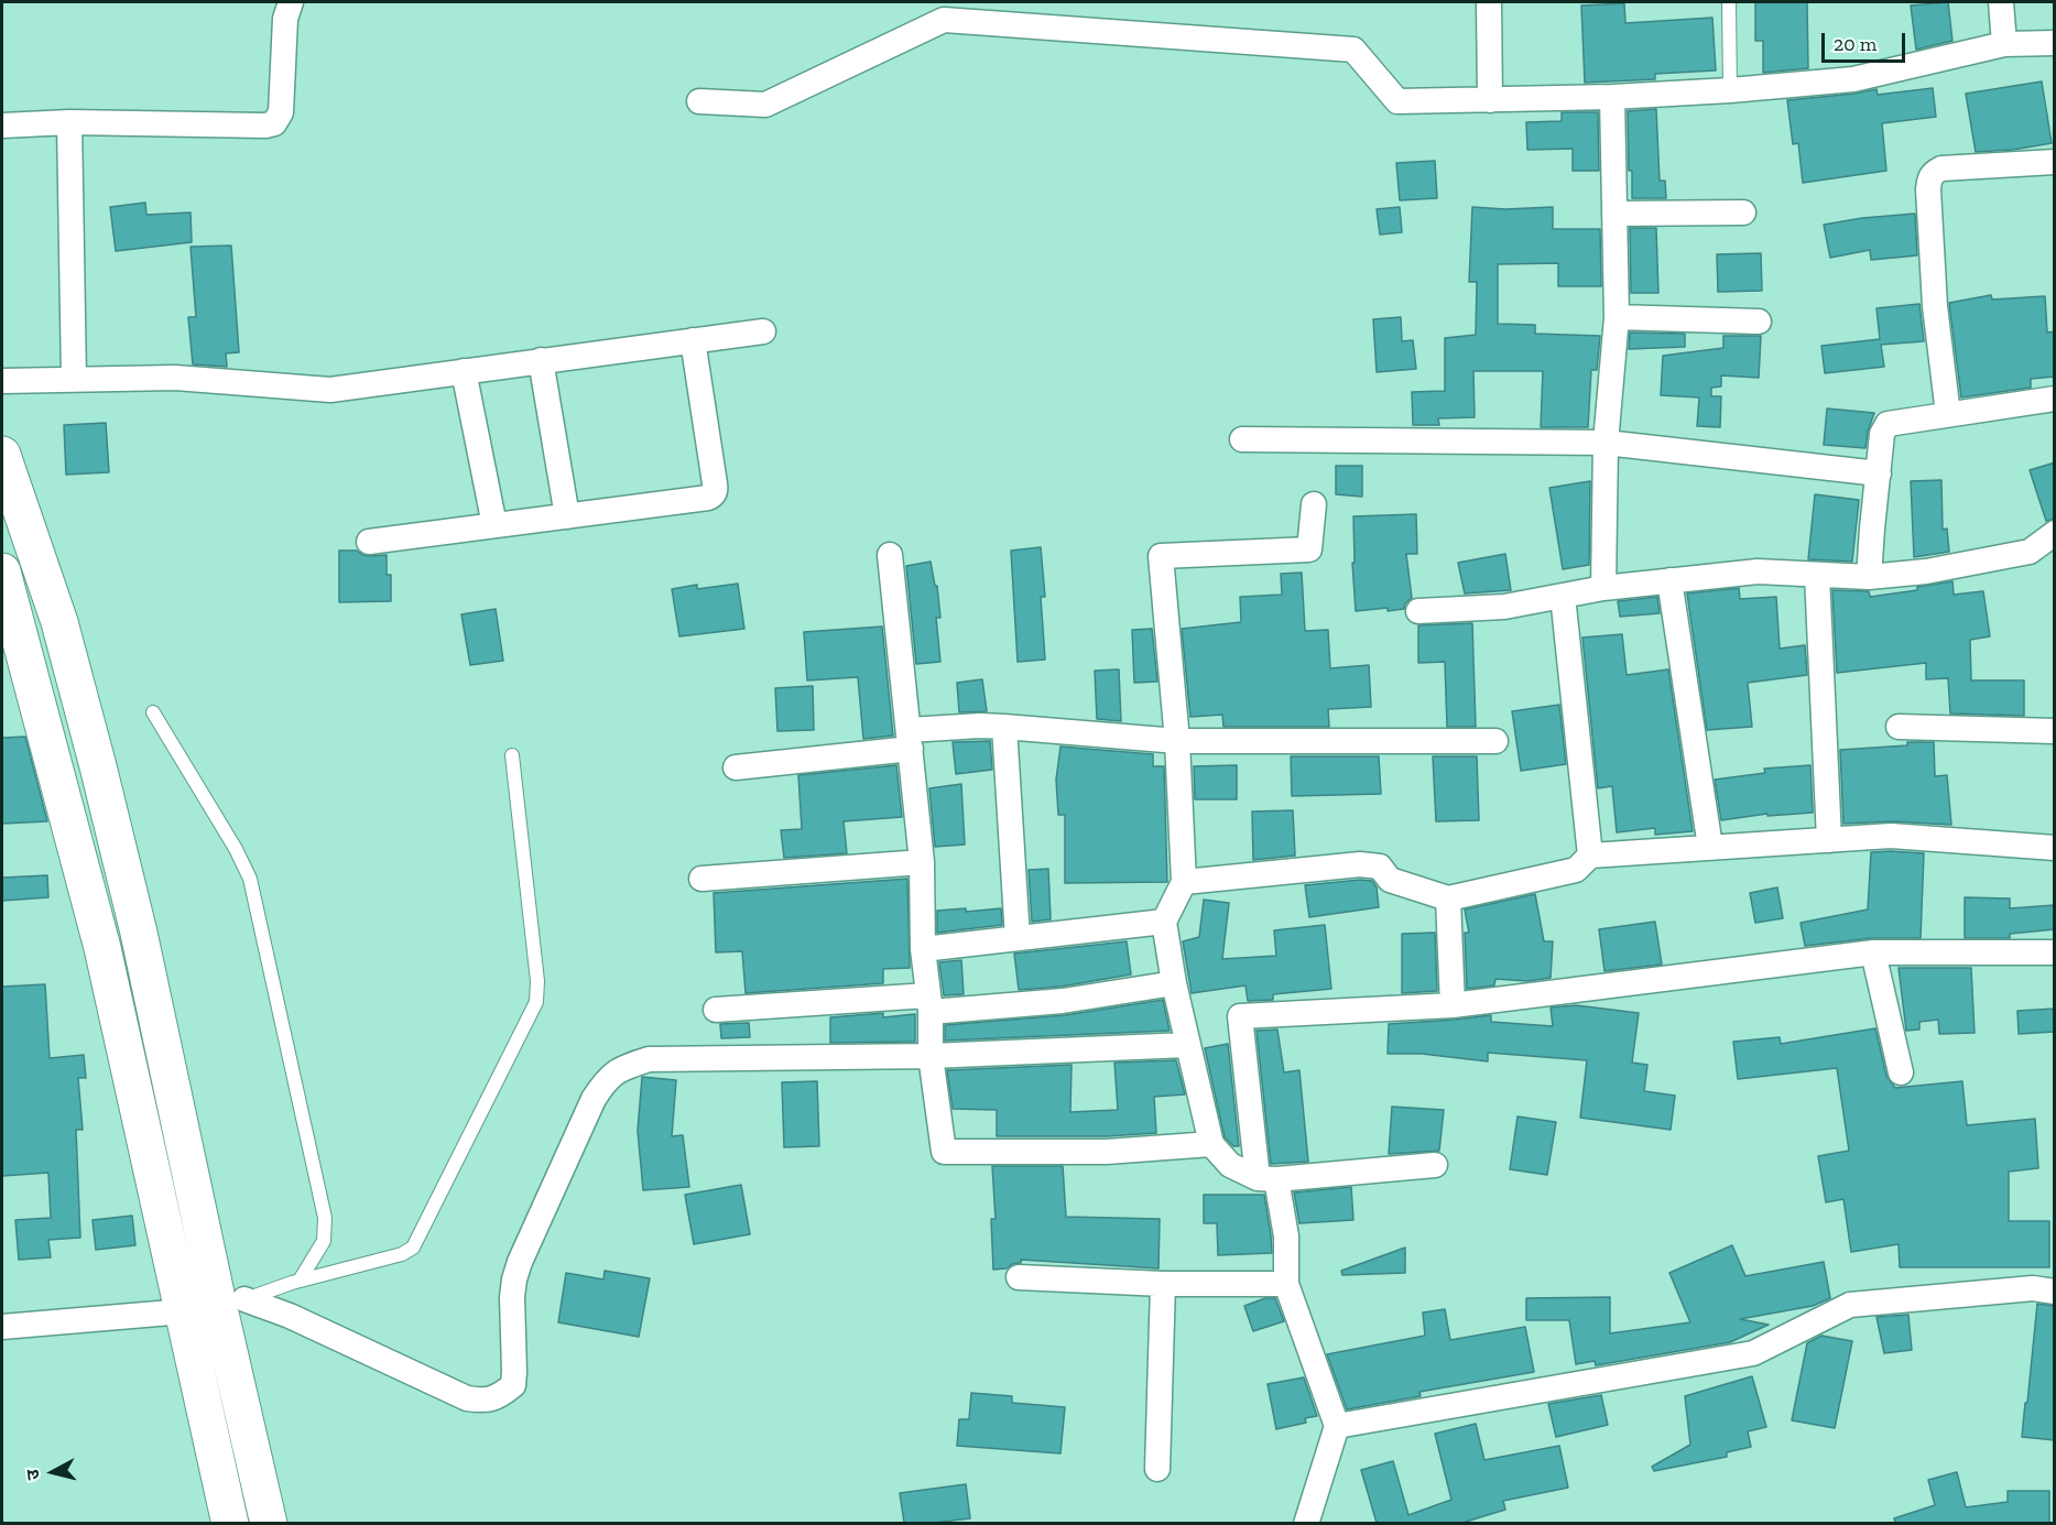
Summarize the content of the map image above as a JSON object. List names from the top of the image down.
{
  "scale_bar": "20 m",
  "north": "left"
}
